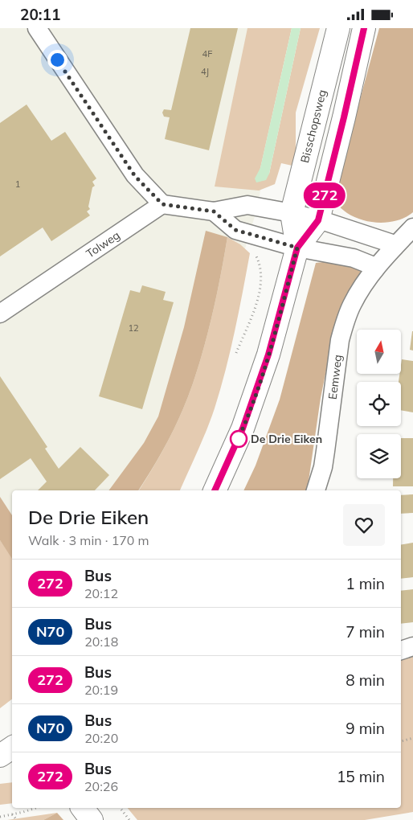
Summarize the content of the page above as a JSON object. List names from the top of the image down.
{
  "streets": {
    "main road": ["Bisschopsweg"],
    "street": ["Tolweg", "Eemweg"]
  },
  "places": ["De Drie Eiken"],
  "lines": ["bus line 272"],
  "house_numbers": [
    "4F",
    "4J",
    "1",
    "12"
  ],
  "north": "top",
  "page": {
    "status": "20:11",
    "on_map": "272",
    "heading": ["De Drie Eiken", "Walk · 3 min · 170 m"],
    "list": [
      {
        "mark": "272",
        "name": "Bus",
        "note": "20:12",
        "value": "1 min"
      },
      {
        "mark": "N70",
        "name": "Bus",
        "note": "20:18",
        "value": "7 min"
      },
      {
        "mark": "272",
        "name": "Bus",
        "note": "20:19",
        "value": "8 min"
      },
      {
        "mark": "N70",
        "name": "Bus",
        "note": "20:20",
        "value": "9 min"
      },
      {
        "mark": "272",
        "name": "Bus",
        "note": "20:26",
        "value": "15 min"
      }
    ]
  }
}
